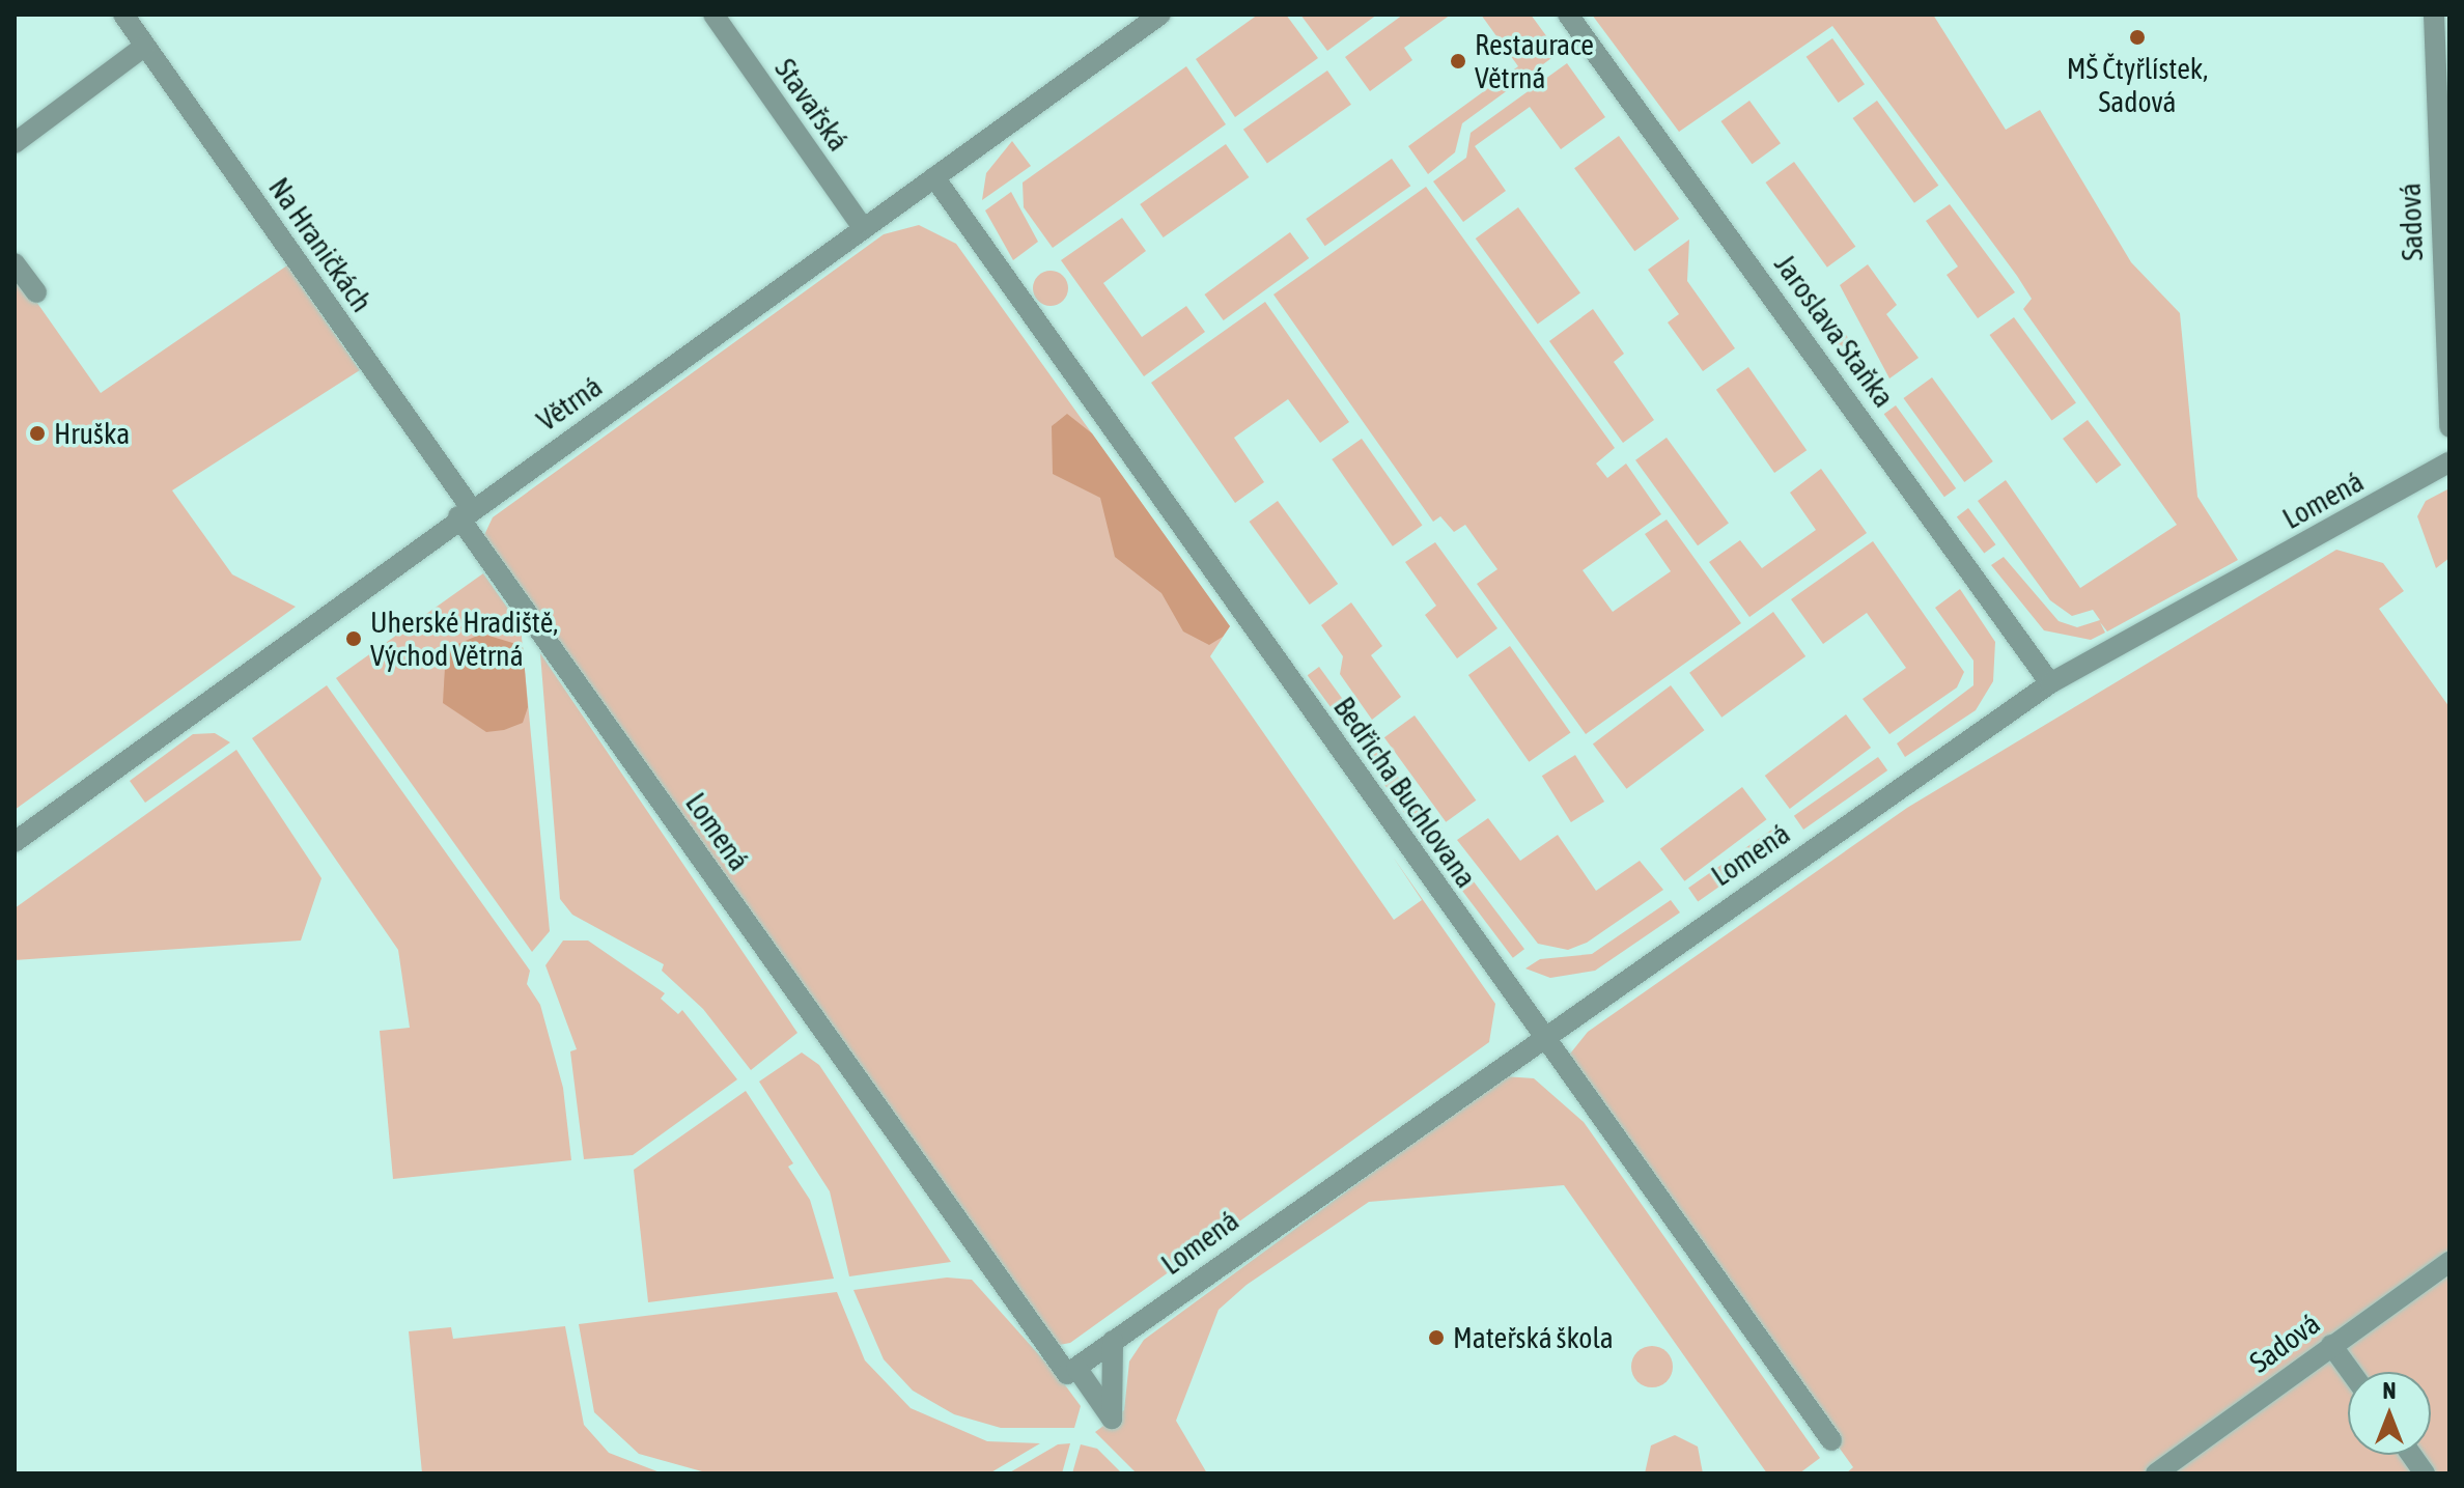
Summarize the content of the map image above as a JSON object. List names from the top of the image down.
{
  "streets": {
    "street": [
      "Stavařská",
      "Sadová",
      "Na Hraničkách",
      "Jaroslava Staňka",
      "Větrná",
      "Lomená",
      "Bedřicha Buchlovana"
    ]
  },
  "crossings": [
    ["Stavařská", "Větrná"],
    ["Na Hraničkách", "Větrná"],
    ["Na Hraničkách", "Lomená"],
    ["Jaroslava Staňka", "Lomená"],
    ["Větrná", "Lomená"],
    ["Větrná", "Bedřicha Buchlovana"],
    ["Lomená", "Bedřicha Buchlovana"]
  ],
  "places": [
    "MŠ Čtyřlístek, Sadová",
    "Restaurace Větrná",
    "Hruška",
    "Uherské Hradiště, Východ Větrná",
    "Mateřská škola"
  ],
  "north": "top"
}
